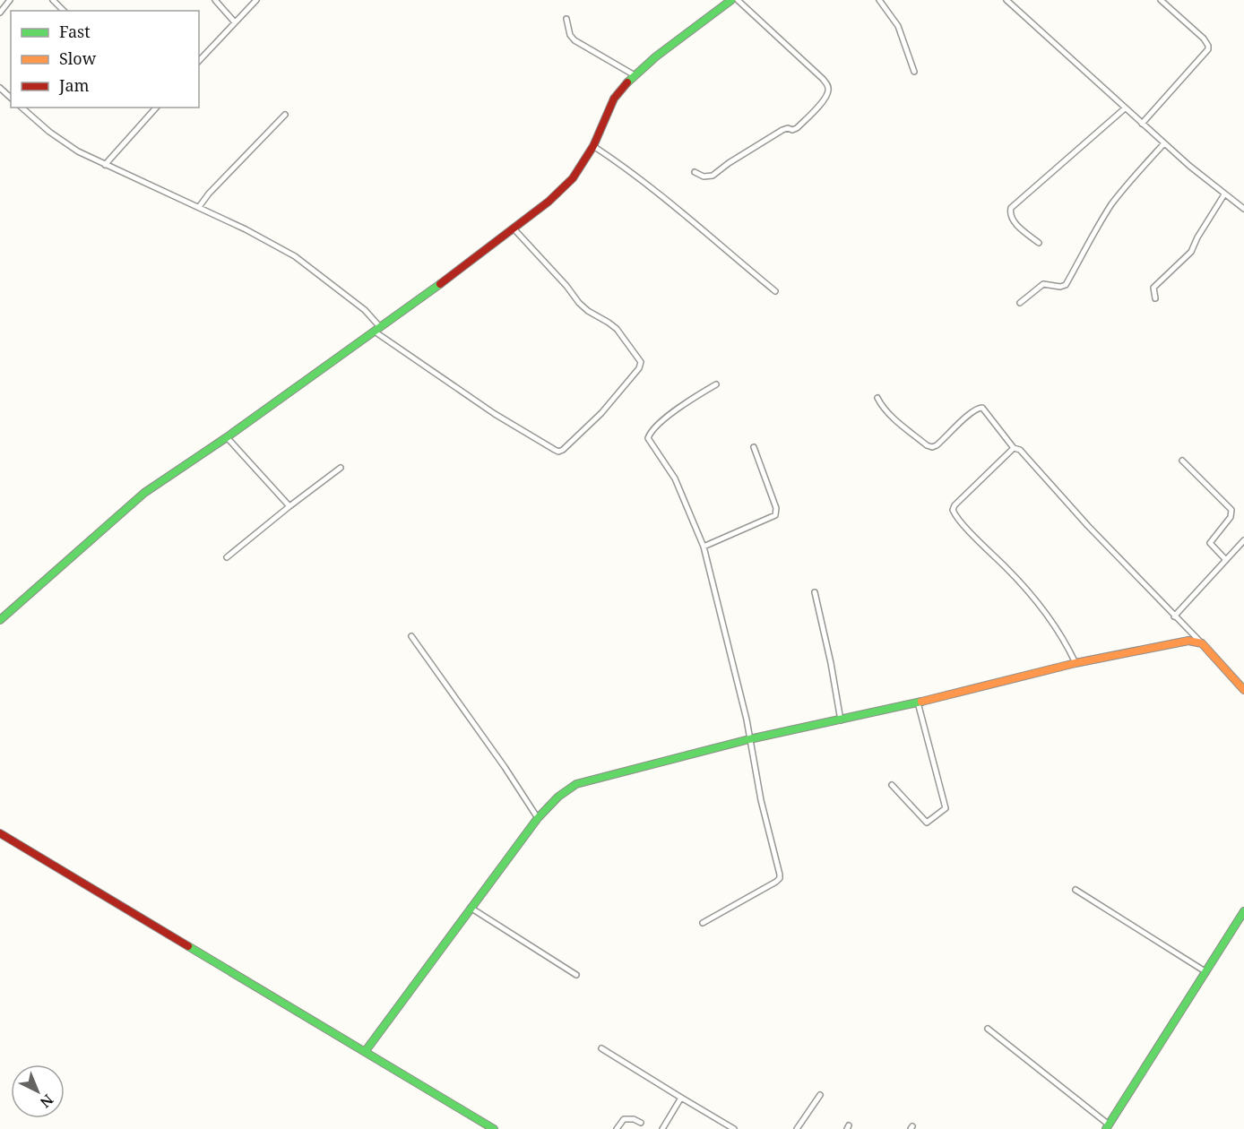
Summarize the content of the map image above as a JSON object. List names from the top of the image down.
{
  "legend": ["Fast", "Slow", "Jam"],
  "north": "bottom right"
}
